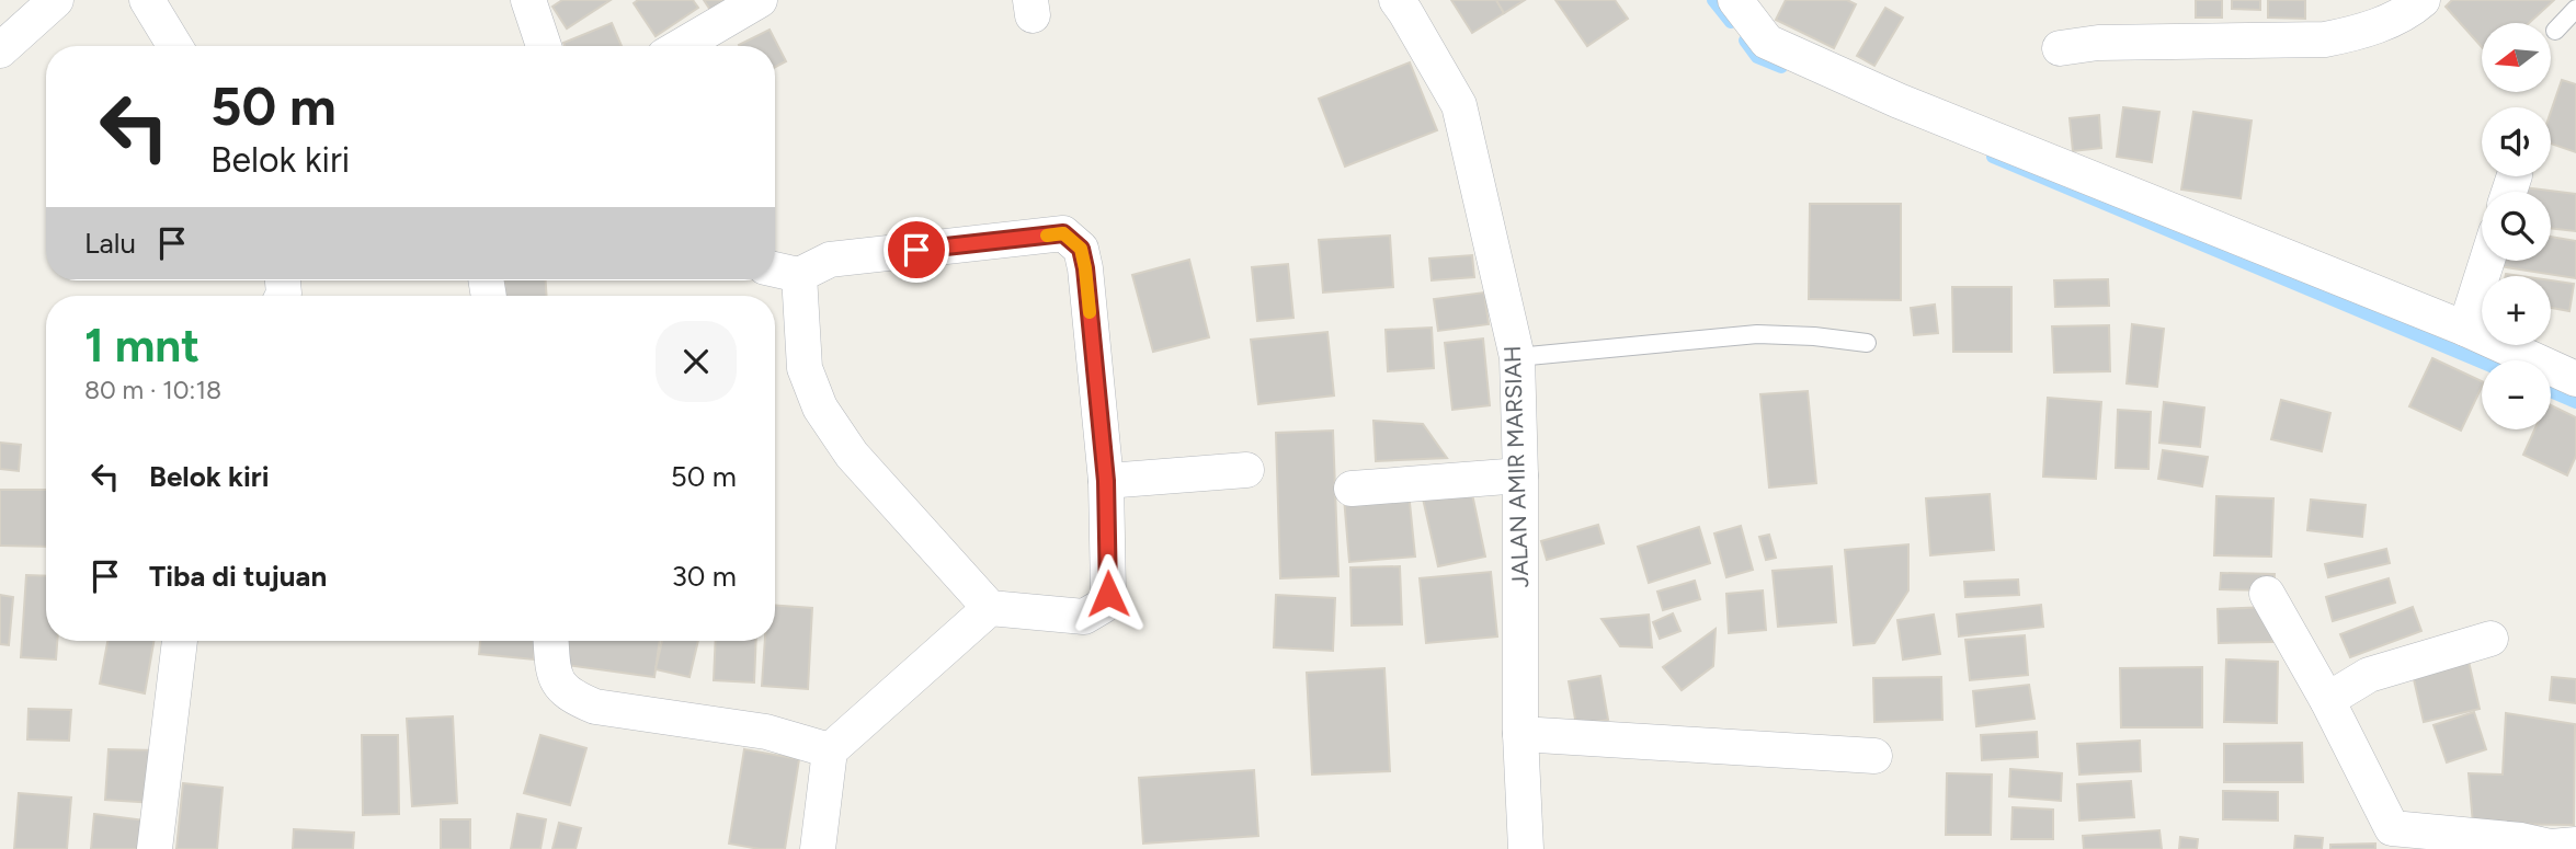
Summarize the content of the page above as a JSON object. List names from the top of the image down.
{
  "streets": {
    "street": ["JALAN AMIR MARSIAH"]
  },
  "north": "left",
  "page": {
    "map_buttons": ["+", "−"],
    "turn": ["50 m", "Belok kiri"],
    "then": "Lalu",
    "heading": ["1 mnt", "80 m · 10:18"],
    "list": [
      {
        "name": "Belok kiri",
        "value": "50 m"
      },
      {
        "name": "Tiba di tujuan",
        "value": "30 m"
      }
    ]
  }
}
